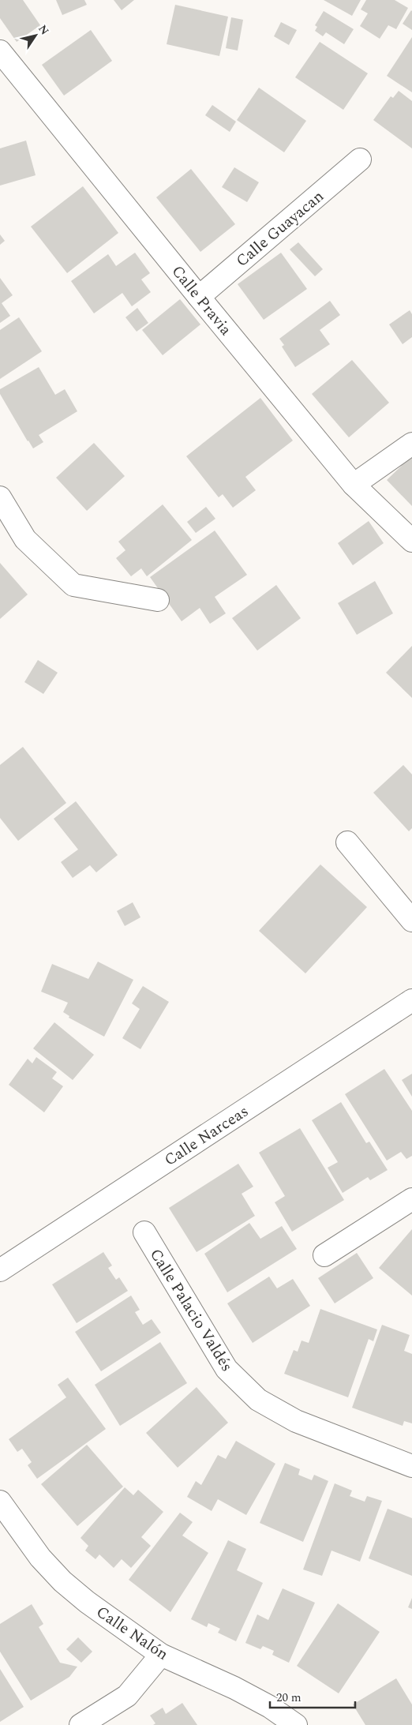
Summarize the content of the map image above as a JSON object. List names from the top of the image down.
{
  "streets": {
    "street": [
      "Calle Guayacan",
      "Calle Pravia",
      "Calle Narceas",
      "Calle Palacio Valdés",
      "Calle Nalón"
    ]
  },
  "crossings": [
    ["Calle Guayacan", "Calle Pravia"]
  ],
  "scale_bar": "20 m",
  "north": "top right"
}
